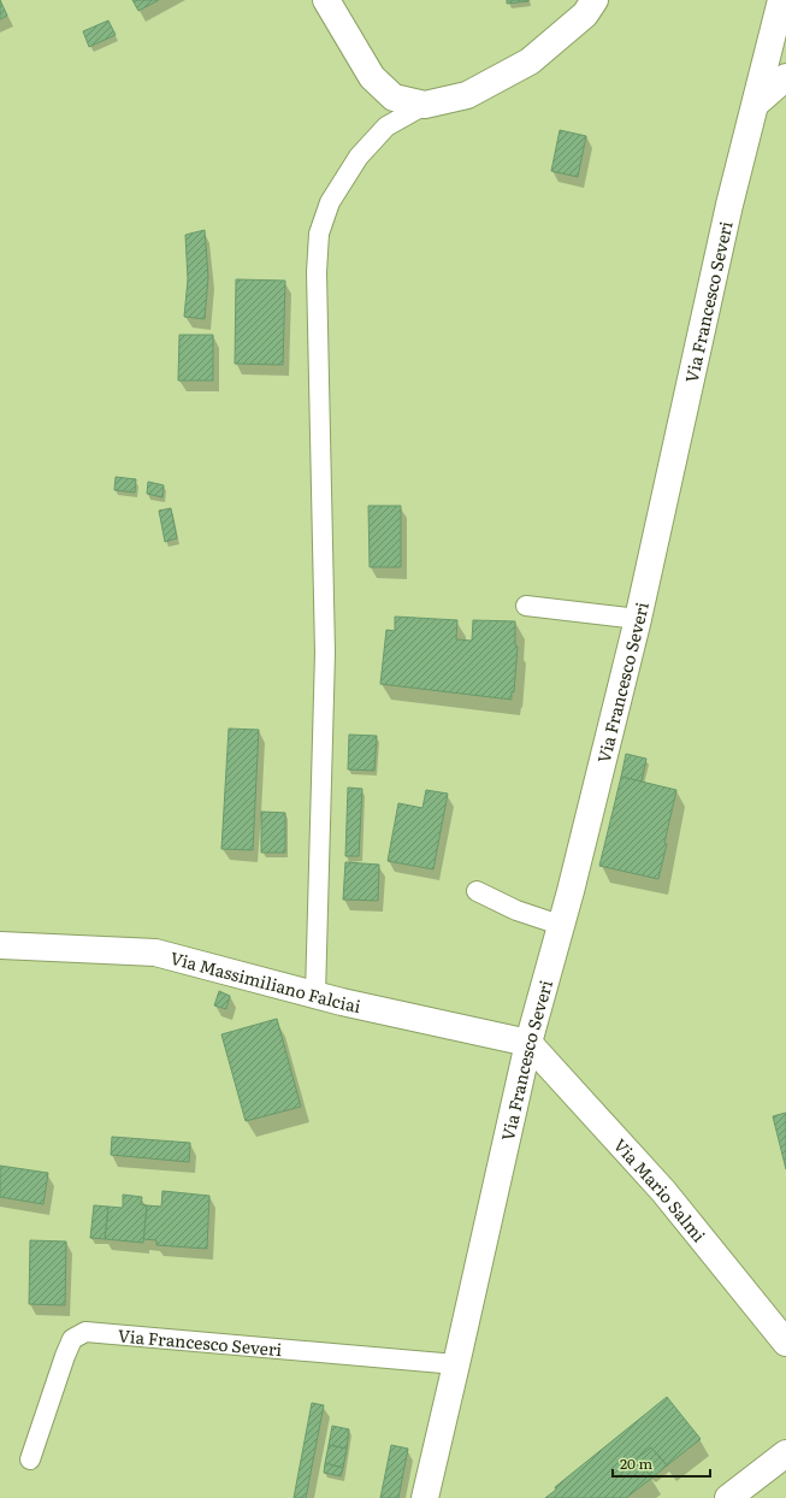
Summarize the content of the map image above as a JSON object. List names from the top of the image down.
{
  "streets": {
    "street": ["Via Francesco Severi", "Via Massimiliano Falciai", "Via Mario Salmi"]
  },
  "crossings": [
    ["Via Francesco Severi", "Via Massimiliano Falciai"],
    ["Via Francesco Severi", "Via Mario Salmi"],
    ["Via Massimiliano Falciai", "Via Mario Salmi"]
  ],
  "scale_bar": "20 m"
}
